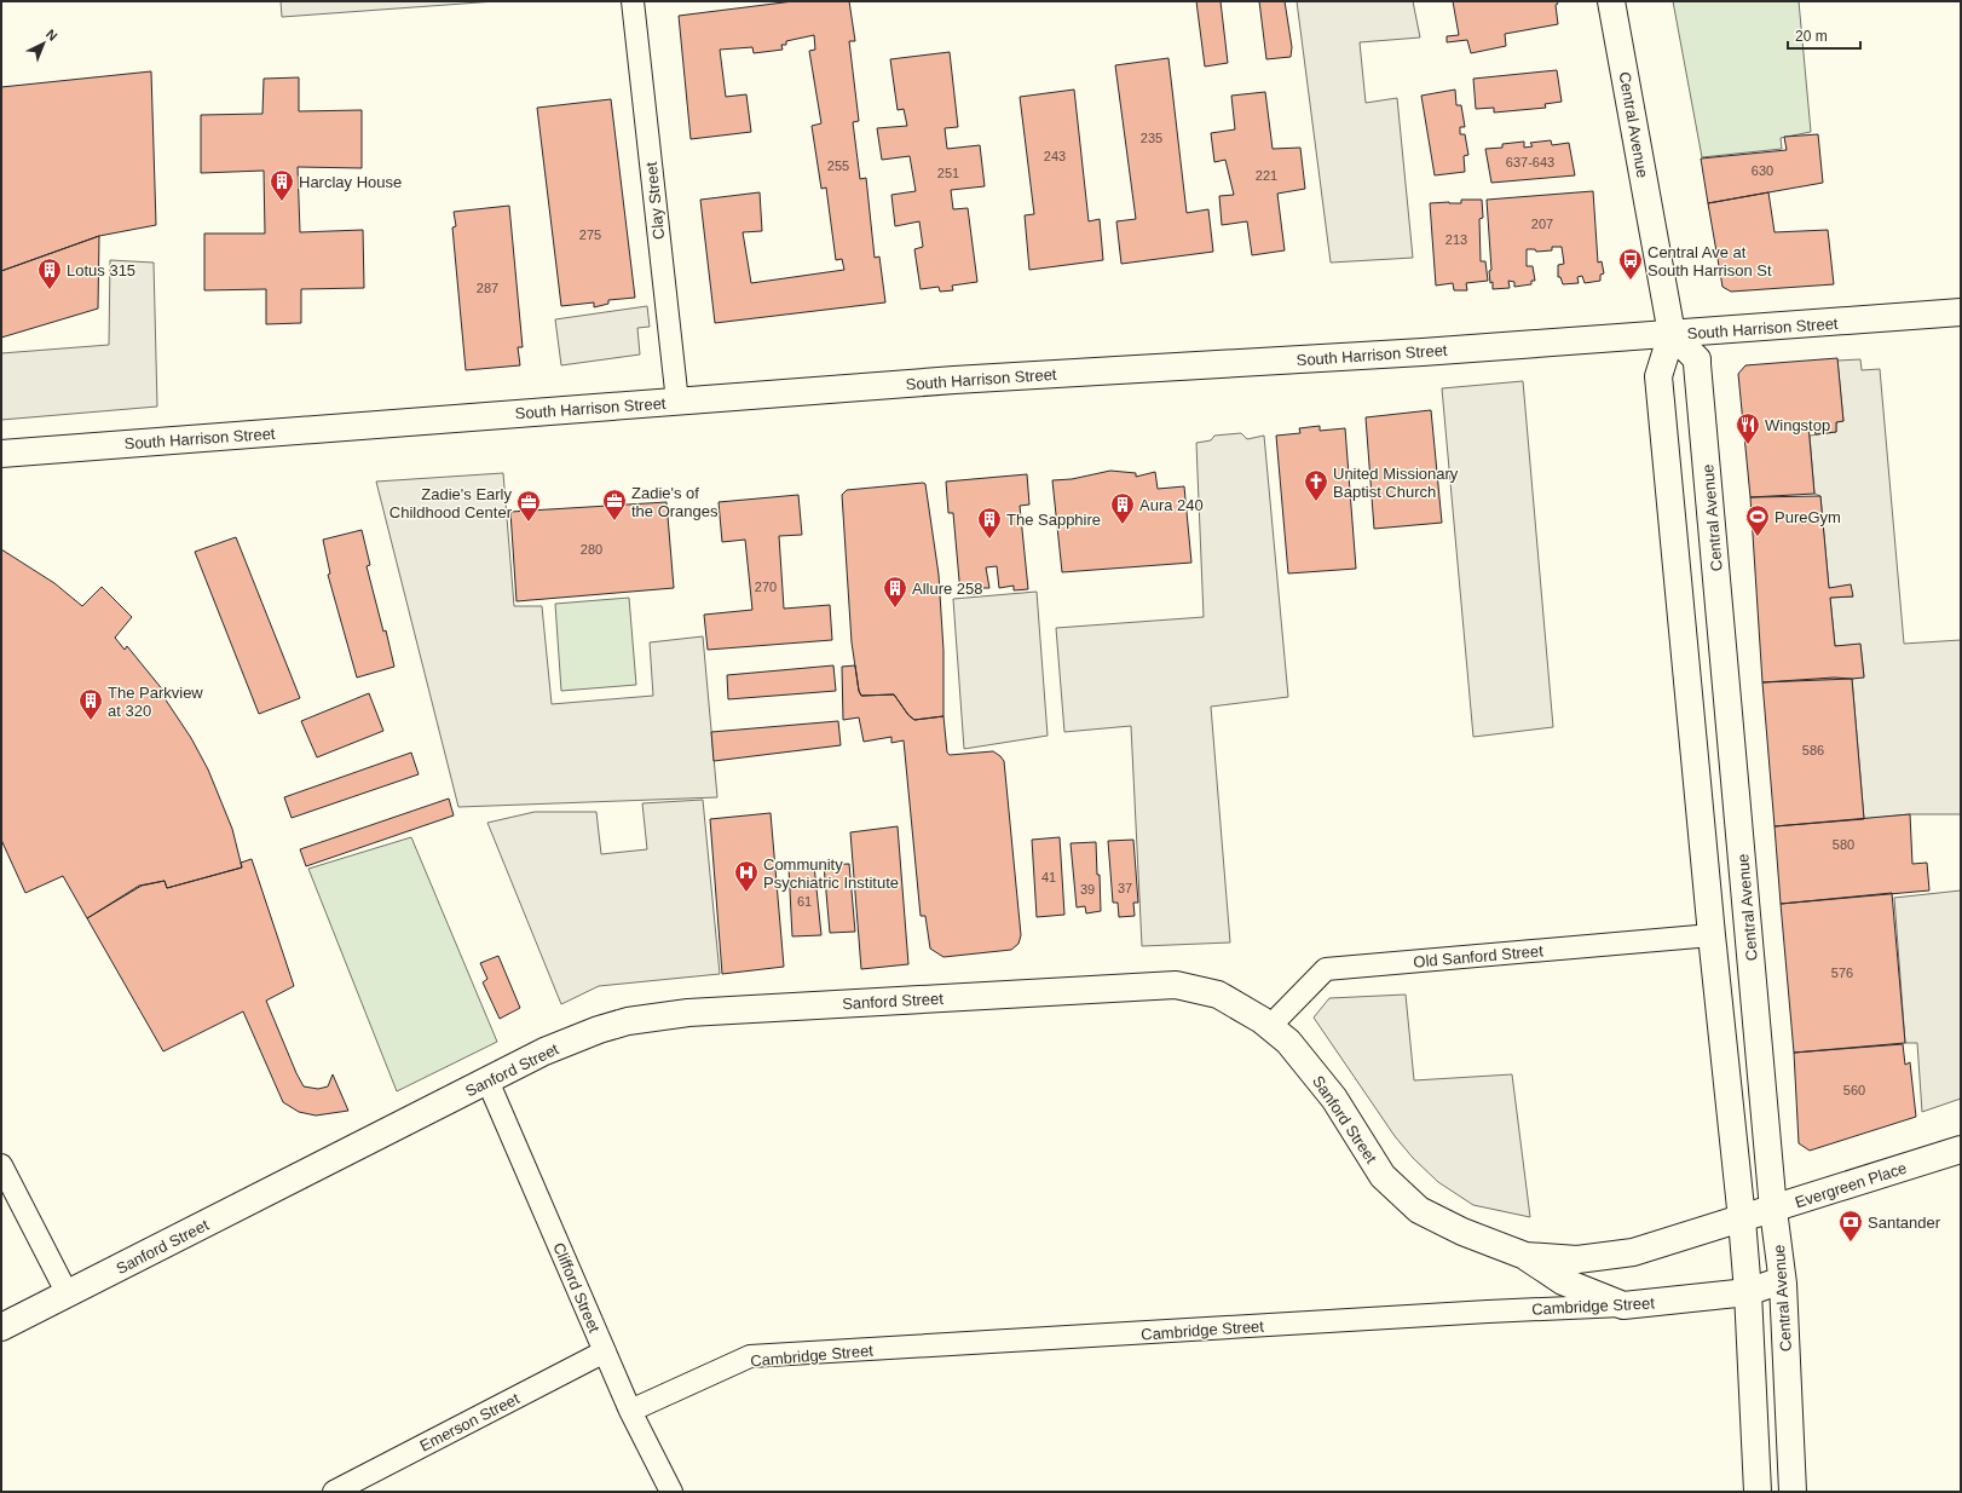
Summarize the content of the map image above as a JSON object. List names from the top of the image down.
{
  "streets": {
    "main road": [
      "Central Avenue",
      "South Harrison Street",
      "Sanford Street",
      "Evergreen Place",
      "Cambridge Street"
    ],
    "street": [
      "Clay Street",
      "Old Sanford Street",
      "Clifford Street",
      "Emerson Street"
    ]
  },
  "crossings": [
    ["Central Avenue", "South Harrison Street"],
    ["Central Avenue", "Old Sanford Street"],
    ["Central Avenue", "Sanford Street"],
    ["Central Avenue", "Evergreen Place"],
    ["Central Avenue", "Cambridge Street"],
    ["Clay Street", "South Harrison Street"],
    ["Old Sanford Street", "Sanford Street"],
    ["Sanford Street", "Evergreen Place"],
    ["Sanford Street", "Clifford Street"],
    ["Clifford Street", "Cambridge Street"],
    ["Clifford Street", "Emerson Street"]
  ],
  "places": {
    "building": [
      "Harclay House",
      "Lotus 315",
      "Aura 240",
      "The Sapphire",
      "Allure 258",
      "The Parkview at 320"
    ],
    "bus stop": ["Central Ave at South Harrison St"],
    "restaurant": ["Wingstop"],
    "church": ["United Missionary Baptist Church"],
    "office": ["Zadie's of the Oranges", "Zadie's Early Childhood Center"],
    "sports": ["PureGym"],
    "hospital": ["Community Psychiatric Institute"],
    "bank": ["Santander"]
  },
  "house_numbers": [
    "235",
    "243",
    "637-643",
    "255",
    "630",
    "251",
    "221",
    "207",
    "275",
    "213",
    "287",
    "280",
    "270",
    "586",
    "580",
    "41",
    "37",
    "39",
    "61",
    "576",
    "560"
  ],
  "scale_bar": "20 m",
  "north": "top right"
}
